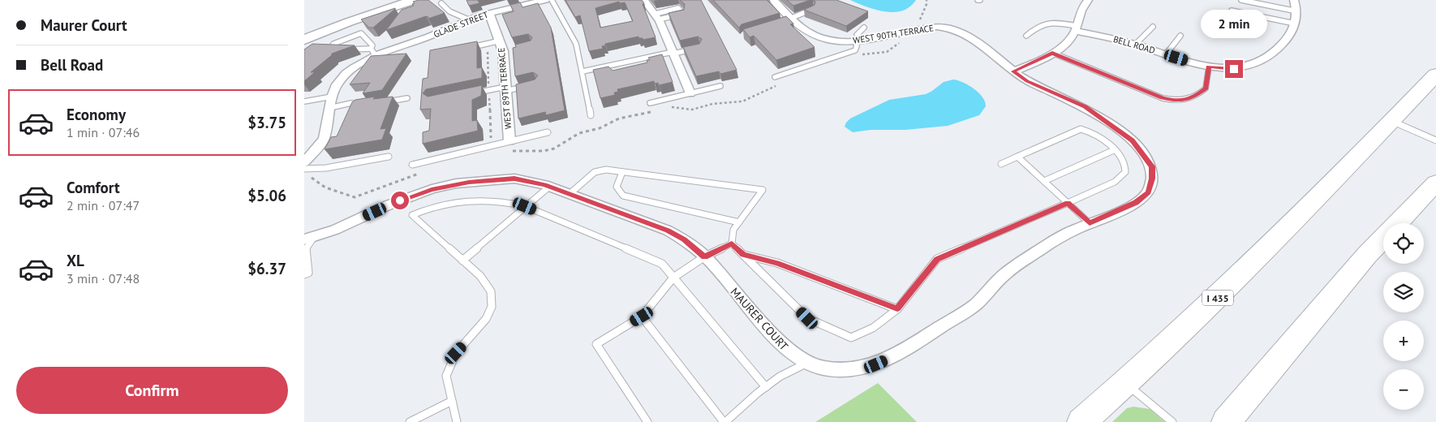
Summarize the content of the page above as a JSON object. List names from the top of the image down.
{
  "streets": {
    "highway": ["I 435"],
    "street": [
      "GLADE STREET",
      "WEST 90TH TERRACE",
      "BELL ROAD",
      "WEST 89TH TERRACE",
      "MAURER COURT"
    ]
  },
  "crossings": [
    ["GLADE STREET", "WEST 89TH TERRACE"],
    ["WEST 90TH TERRACE", "MAURER COURT"]
  ],
  "page": {
    "banner": ["Maurer Court", "Bell Road"],
    "bubble": "2 min",
    "list": [
      {
        "name": "Economy",
        "note": "1 min · 07:46",
        "value": "$3.75"
      },
      {
        "name": "Comfort",
        "note": "2 min · 07:47",
        "value": "$5.06"
      },
      {
        "name": "XL",
        "note": "3 min · 07:48",
        "value": "$6.37"
      }
    ],
    "map_buttons": ["+", "−"],
    "buttons": "Confirm"
  }
}
